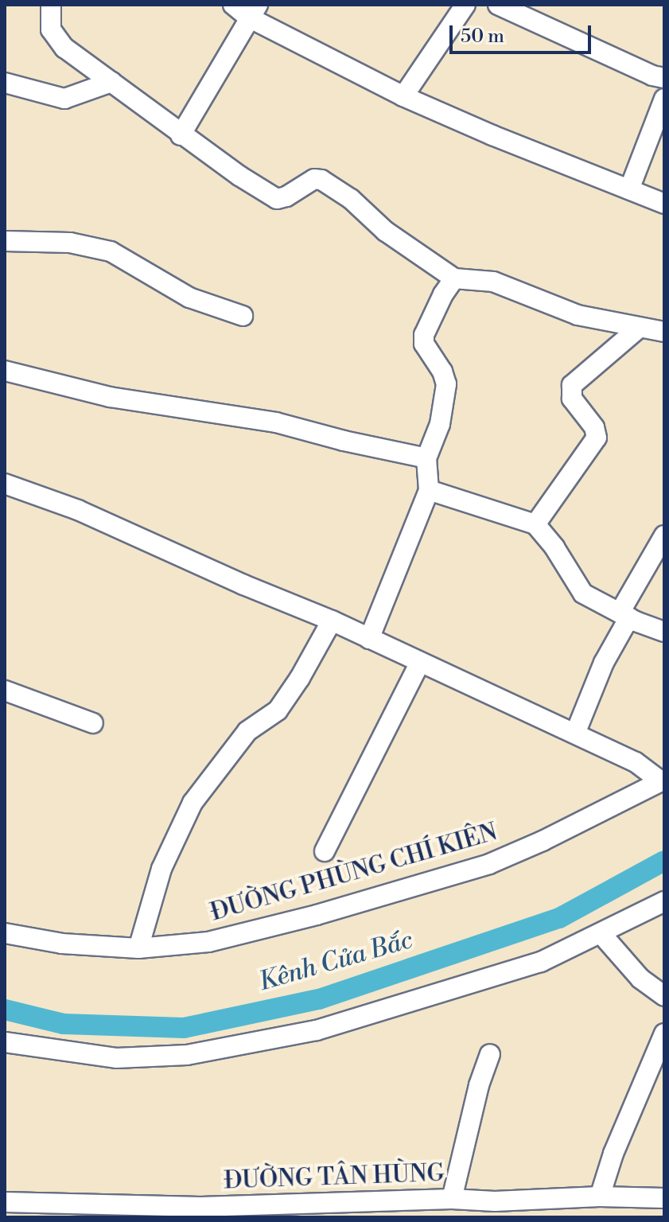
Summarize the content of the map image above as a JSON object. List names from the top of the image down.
{
  "streets": {
    "street": ["ĐƯỜNG PHÙNG CHÍ KIÊN", "ĐƯỜNG TÂN HÙNG"]
  },
  "water": ["Kênh Cửa Bắc"],
  "scale_bar": "50 m"
}
